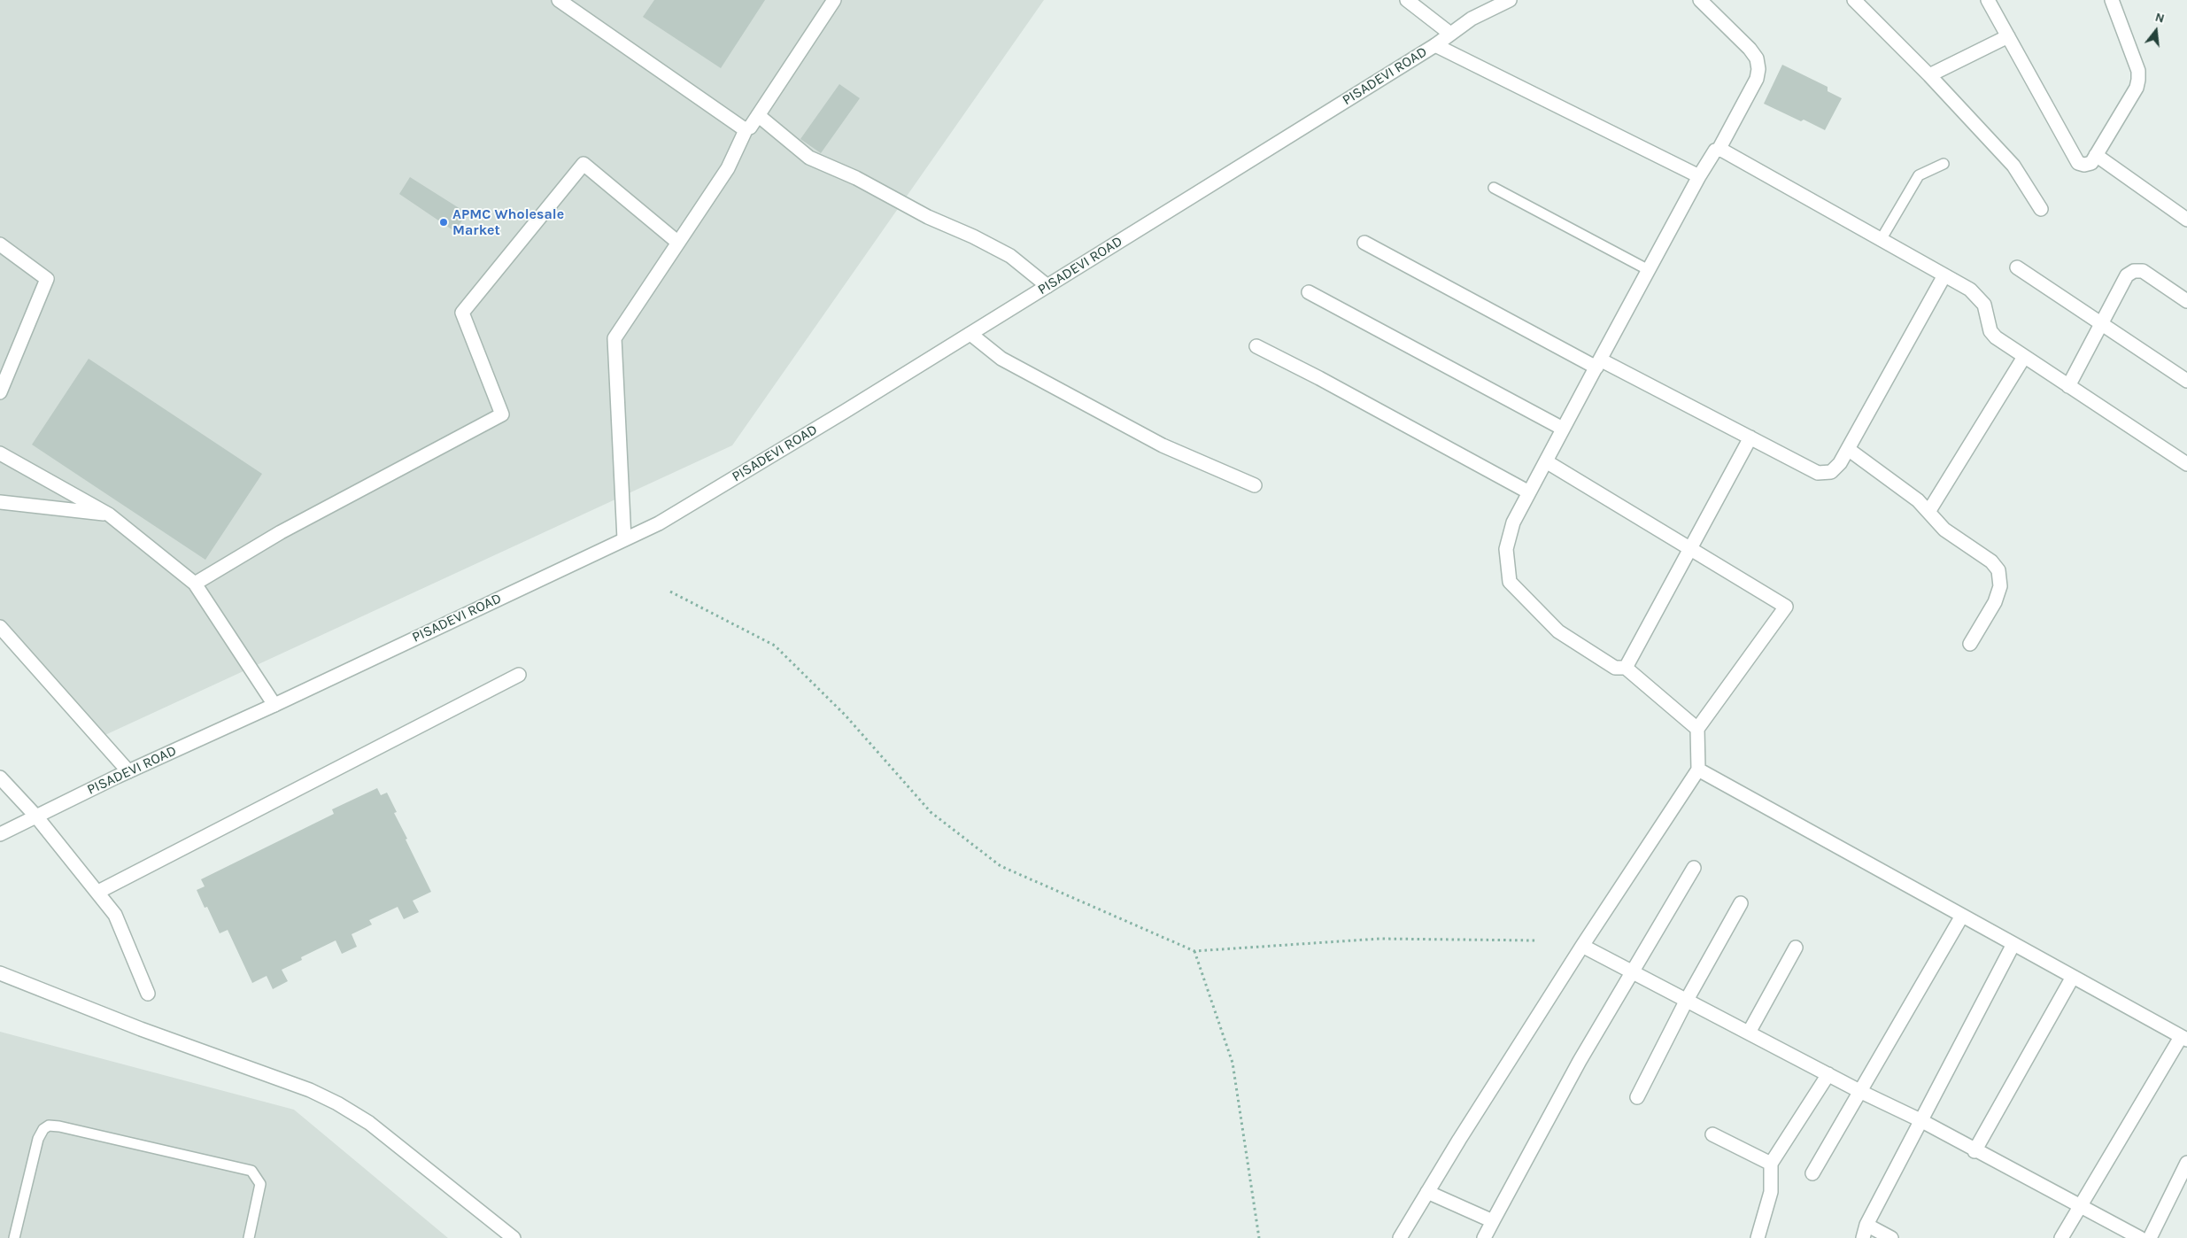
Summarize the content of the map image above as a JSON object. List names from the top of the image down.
{
  "streets": {
    "street": ["PISADEVI ROAD"]
  },
  "places": ["APMC Wholesale Market"],
  "north": "top"
}
